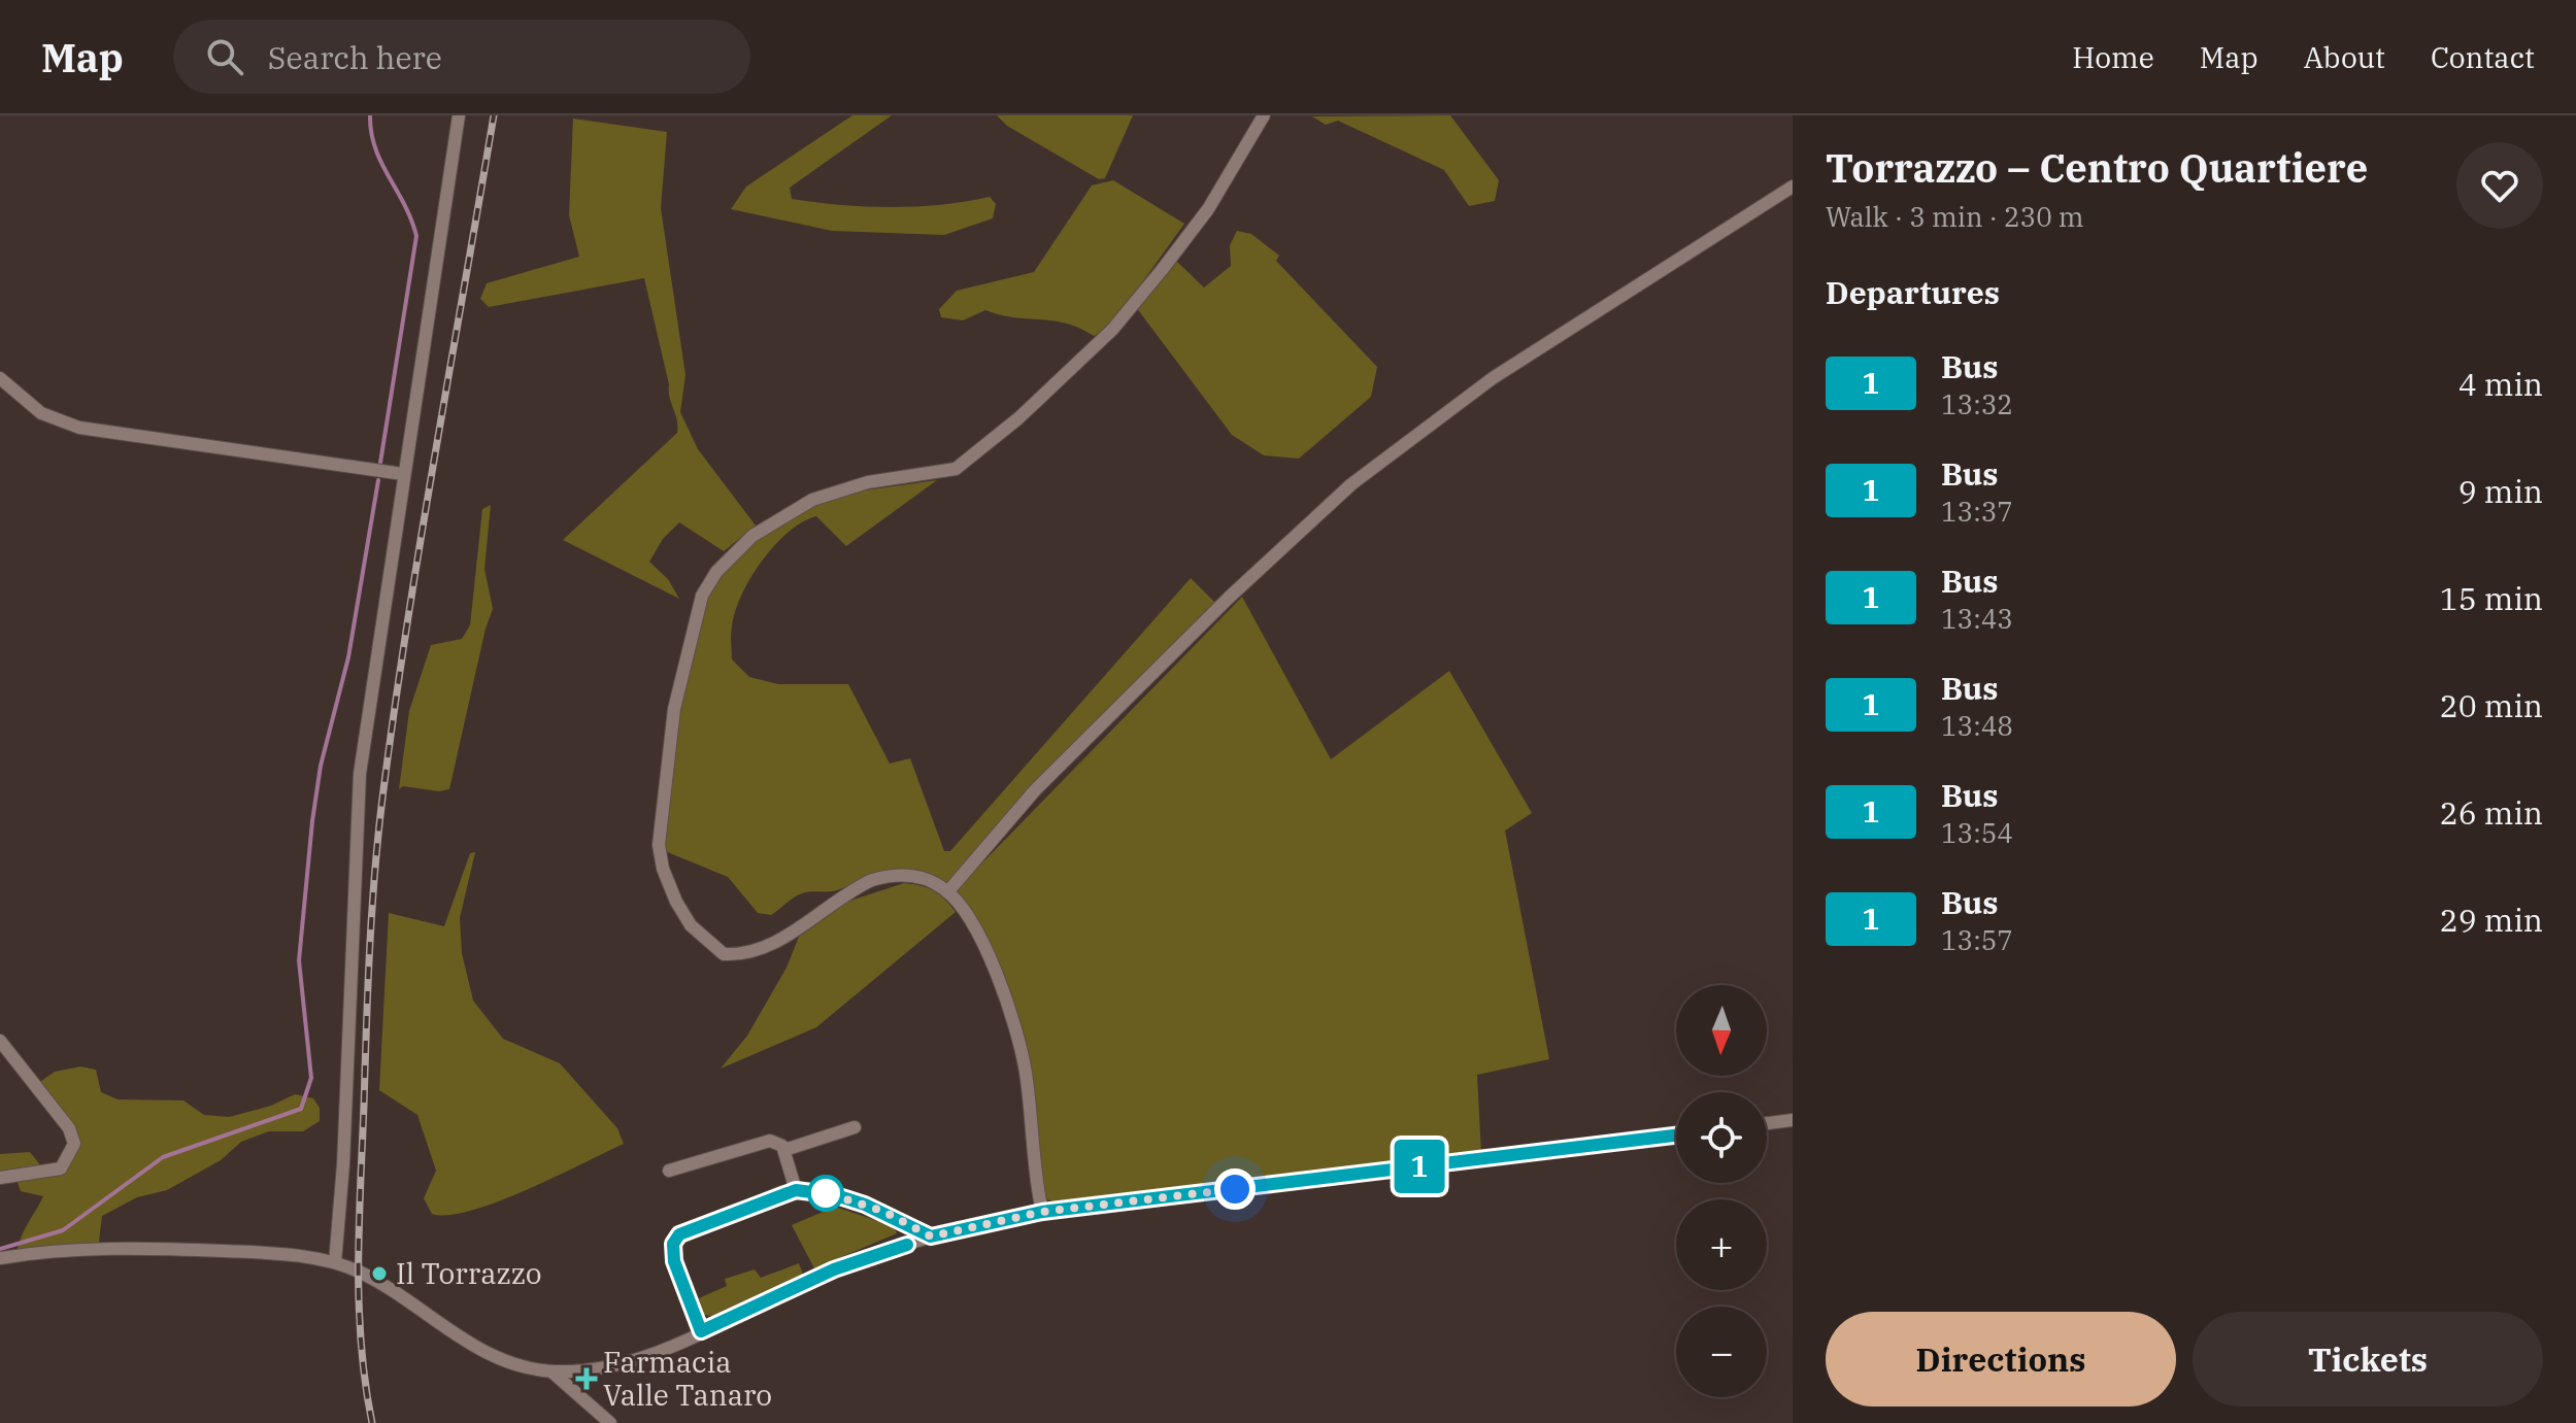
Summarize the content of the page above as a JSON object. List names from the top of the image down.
{
  "places": {
    "other": ["Il Torrazzo"],
    "health": ["Farmacia Valle Tanaro"]
  },
  "lines": ["bus line 1"],
  "north": "bottom",
  "page": {
    "header": "Map",
    "search": "Search here",
    "nav": [
      "Home",
      "Map",
      "About",
      "Contact"
    ],
    "on_map": "1",
    "heading": [
      ["Torrazzo – Centro Quartiere", "Walk · 3 min · 230 m"],
      "Departures"
    ],
    "list": [
      {
        "mark": "1",
        "name": "Bus",
        "note": "13:32",
        "value": "4 min"
      },
      {
        "mark": "1",
        "name": "Bus",
        "note": "13:37",
        "value": "9 min"
      },
      {
        "mark": "1",
        "name": "Bus",
        "note": "13:43",
        "value": "15 min"
      },
      {
        "mark": "1",
        "name": "Bus",
        "note": "13:48",
        "value": "20 min"
      },
      {
        "mark": "1",
        "name": "Bus",
        "note": "13:54",
        "value": "26 min"
      },
      {
        "mark": "1",
        "name": "Bus",
        "note": "13:57",
        "value": "29 min"
      }
    ],
    "map_buttons": ["+", "−"],
    "buttons": ["Directions", "Tickets"]
  }
}
